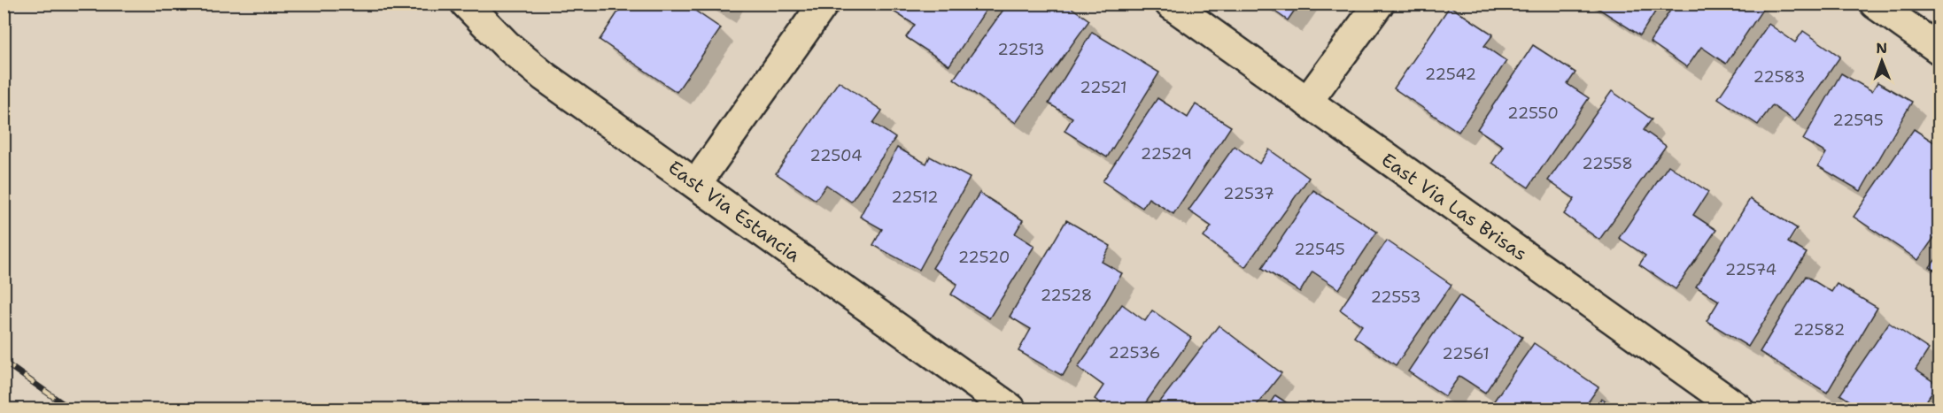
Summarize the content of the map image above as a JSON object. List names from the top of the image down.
{
  "streets": {
    "street": ["East Via Las Brisas", "East Via Estancia"]
  },
  "house_numbers": [
    "22513",
    "22542",
    "22583",
    "22521",
    "22550",
    "22595",
    "22529",
    "22504",
    "22558",
    "22537",
    "22512",
    "22545",
    "22520",
    "22574",
    "22528",
    "22553",
    "22582",
    "22536",
    "22561"
  ],
  "north": "top"
}
